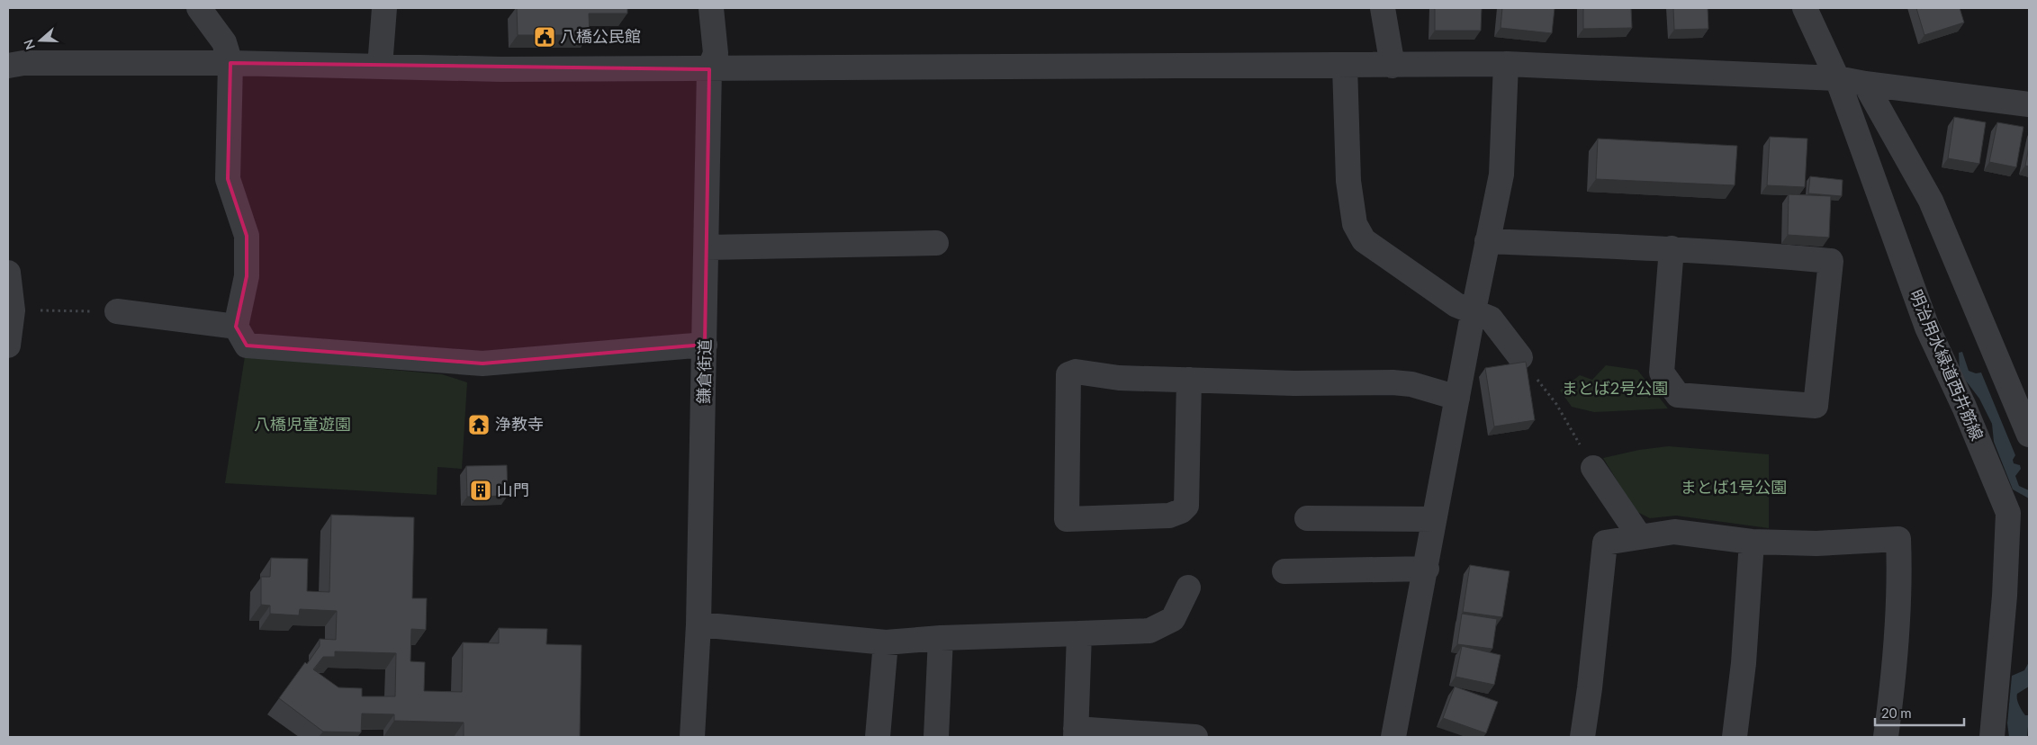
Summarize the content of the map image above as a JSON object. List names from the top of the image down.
{
  "streets": {
    "street": ["明治用水緑道西井筋線", "鎌倉街道"]
  },
  "parks": ["まとば2号公園", "八橋児童遊園", "まとば1号公園"],
  "places": {
    "public building": ["八橋公民館"],
    "temple": ["浄教寺"],
    "building": ["山門"]
  },
  "scale_bar": "20 m",
  "north": "left"
}
